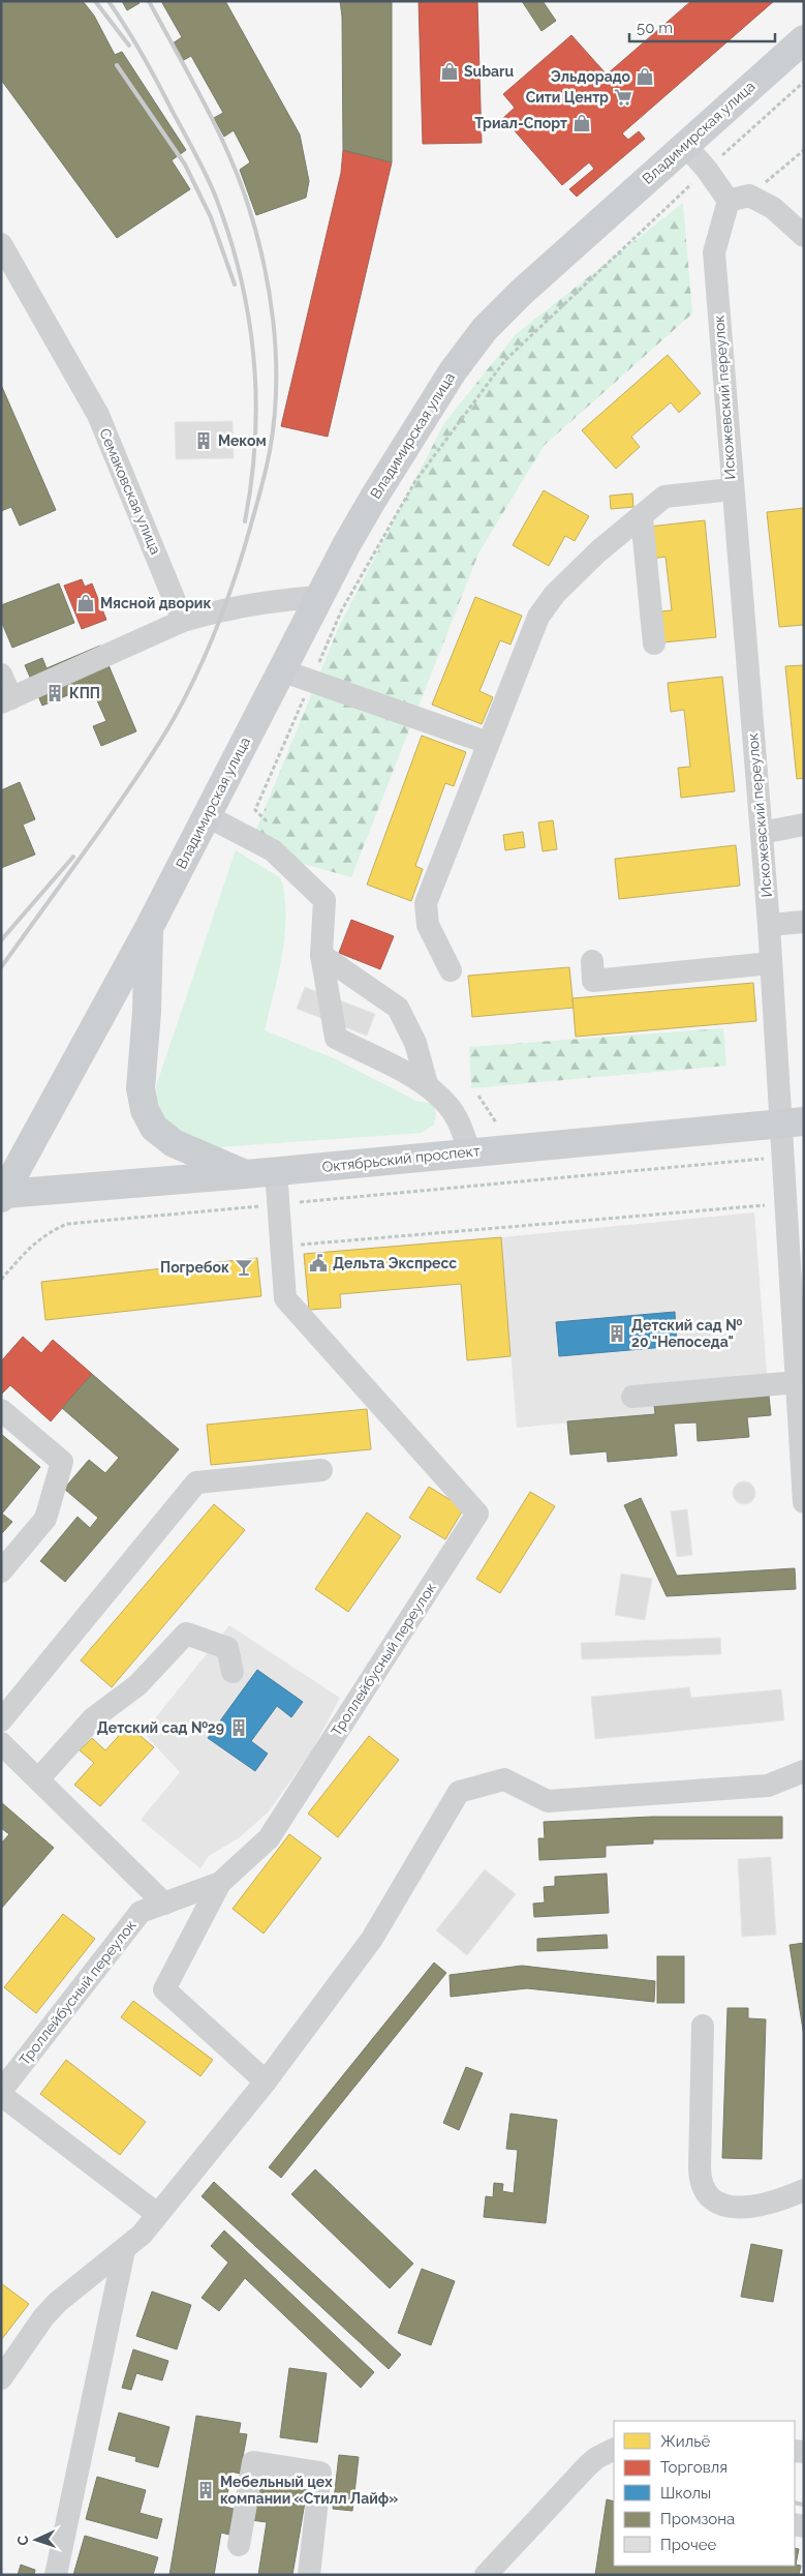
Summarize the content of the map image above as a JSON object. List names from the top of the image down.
{
  "streets": {
    "main road": ["Владимирская улица", "Октябрьский проспект"],
    "street": ["Искожевский переулок", "Семаковская улица", "Троллейбусный переулок"]
  },
  "crossings": [
    ["Владимирская улица", "Октябрьский проспект"],
    ["Искожевский переулок", "Октябрьский проспект"],
    ["Октябрьский проспект", "Троллейбусный переулок"]
  ],
  "places": {
    "shop": [
      "Subaru",
      "Эльдорадо",
      "Триал-Спорт",
      "Мясной дворик"
    ],
    "supermarket": ["Сити Центр"],
    "building": [
      "Меком",
      "КПП",
      "Детский сад № 20 \"Непоседа\"",
      "Детский сад №29",
      "Мебельный цех компании «Стилл Лайф»"
    ],
    "public building": ["Дельта Экспресс"],
    "bar": ["Погребок"]
  },
  "legend": [
    "Жильё",
    "Торговля",
    "Школы",
    "Промзона",
    "Прочее"
  ],
  "scale_bar": "50 m",
  "north": "left"
}
